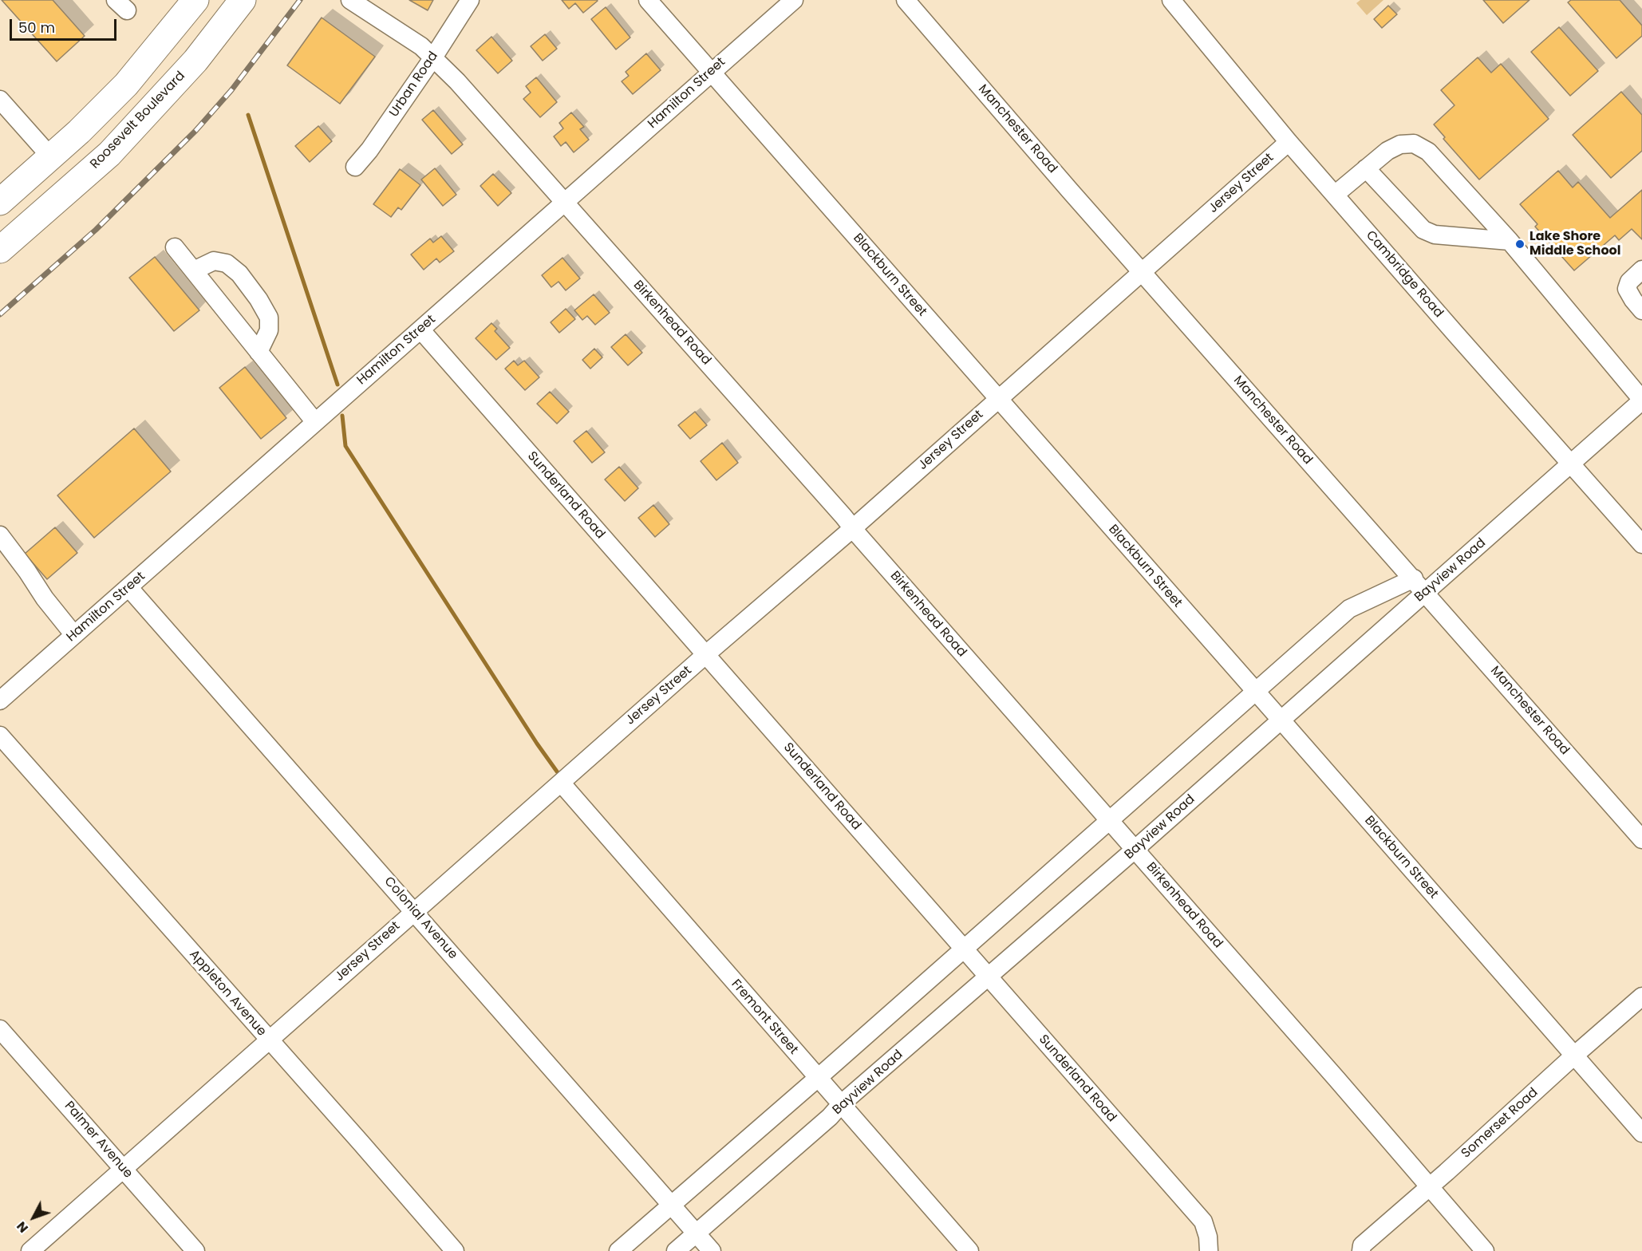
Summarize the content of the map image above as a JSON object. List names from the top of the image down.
{
  "streets": {
    "highway": ["Roosevelt Boulevard"],
    "street": [
      "Urban Road",
      "Hamilton Street",
      "Manchester Road",
      "Jersey Street",
      "Cambridge Road",
      "Blackburn Street",
      "Birkenhead Road",
      "Sunderland Road",
      "Bayview Road",
      "Colonial Avenue",
      "Appleton Avenue",
      "Fremont Street",
      "Somerset Road",
      "Palmer Avenue"
    ]
  },
  "crossings": [
    ["Urban Road", "Birkenhead Road"],
    ["Hamilton Street", "Blackburn Street"],
    ["Hamilton Street", "Birkenhead Road"],
    ["Hamilton Street", "Sunderland Road"],
    ["Hamilton Street", "Colonial Avenue"],
    ["Manchester Road", "Jersey Street"],
    ["Manchester Road", "Bayview Road"],
    ["Jersey Street", "Cambridge Road"],
    ["Jersey Street", "Blackburn Street"],
    ["Jersey Street", "Birkenhead Road"],
    ["Jersey Street", "Sunderland Road"],
    ["Jersey Street", "Colonial Avenue"],
    ["Jersey Street", "Appleton Avenue"],
    ["Jersey Street", "Fremont Street"],
    ["Jersey Street", "Palmer Avenue"],
    ["Cambridge Road", "Bayview Road"],
    ["Blackburn Street", "Bayview Road"],
    ["Blackburn Street", "Somerset Road"],
    ["Birkenhead Road", "Bayview Road"],
    ["Birkenhead Road", "Somerset Road"],
    ["Sunderland Road", "Bayview Road"],
    ["Bayview Road", "Colonial Avenue"],
    ["Bayview Road", "Fremont Street"]
  ],
  "places": ["Lake Shore Middle School"],
  "scale_bar": "50 m",
  "north": "bottom left"
}
